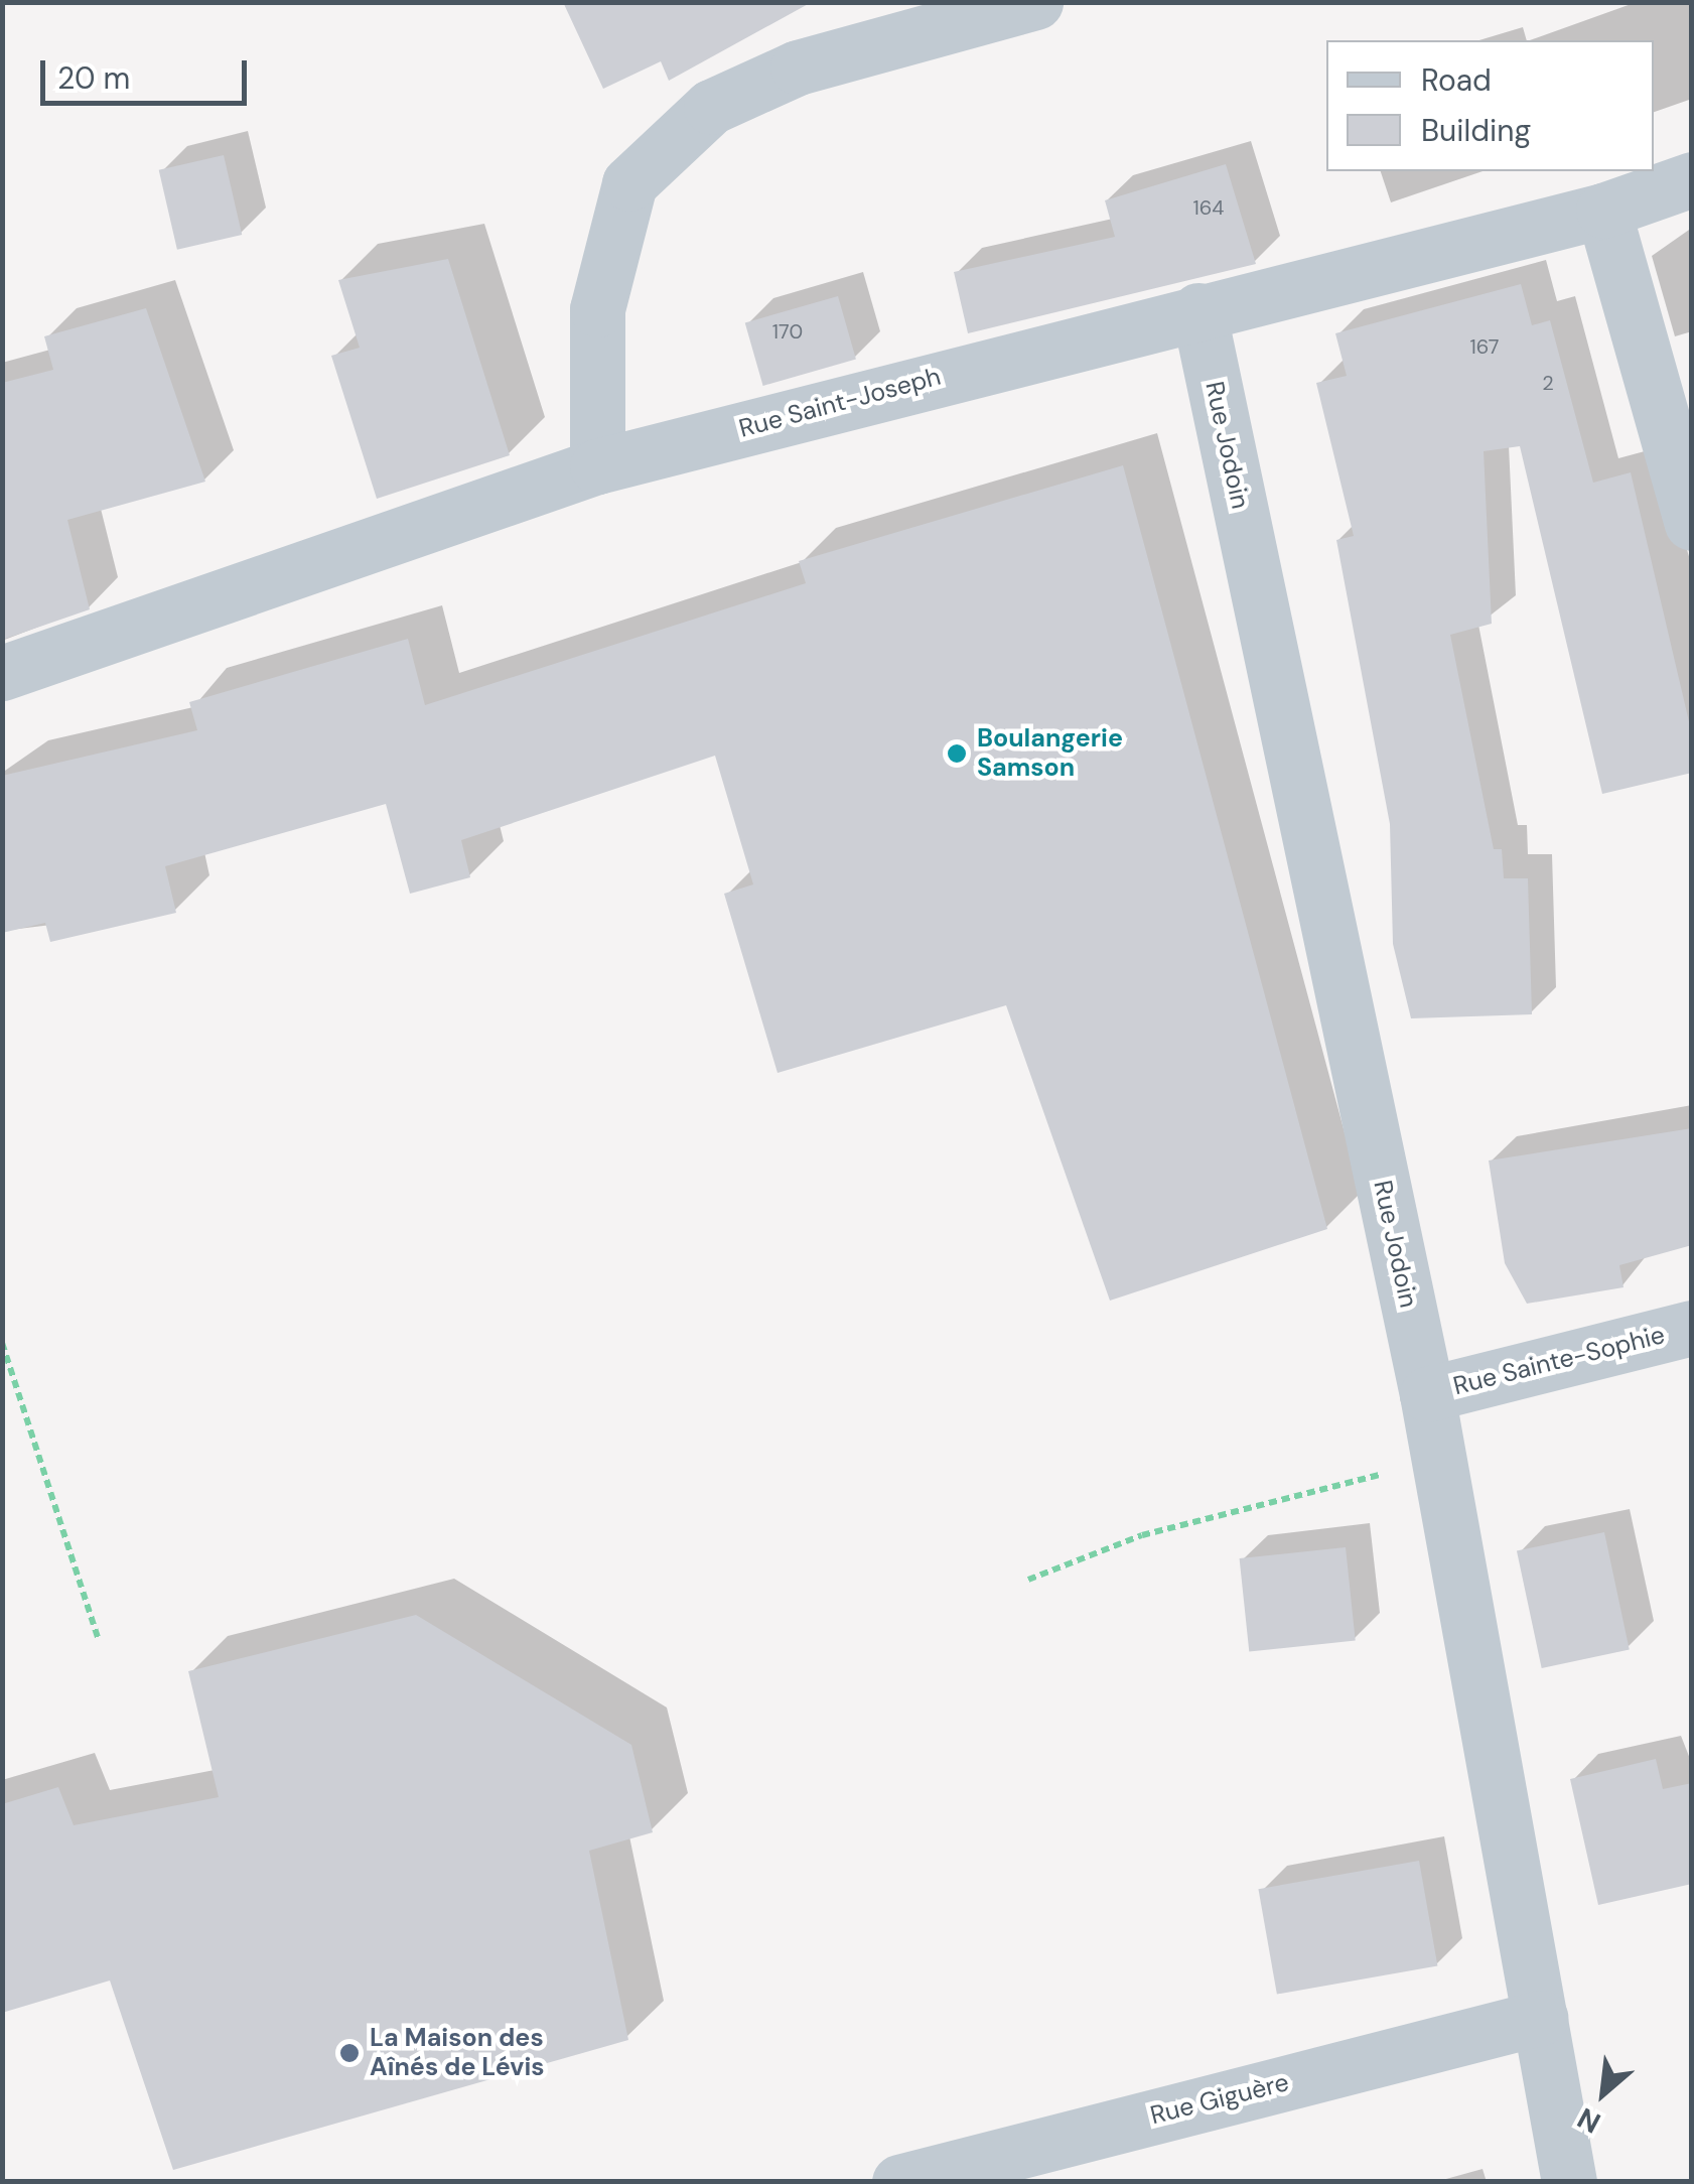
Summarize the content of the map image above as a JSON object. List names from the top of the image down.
{
  "streets": {
    "street": [
      "Rue Saint-Joseph",
      "Rue Jodoin",
      "Rue Sainte-Sophie",
      "Rue Giguère"
    ]
  },
  "crossings": [
    ["Rue Saint-Joseph", "Rue Jodoin"],
    ["Rue Jodoin", "Rue Sainte-Sophie"],
    ["Rue Jodoin", "Rue Giguère"]
  ],
  "places": ["Boulangerie Samson", "La Maison des Aînés de Lévis"],
  "house_numbers": [
    "164",
    "170",
    "167",
    "2"
  ],
  "legend": ["Road", "Building"],
  "scale_bar": "20 m",
  "north": "bottom left"
}
